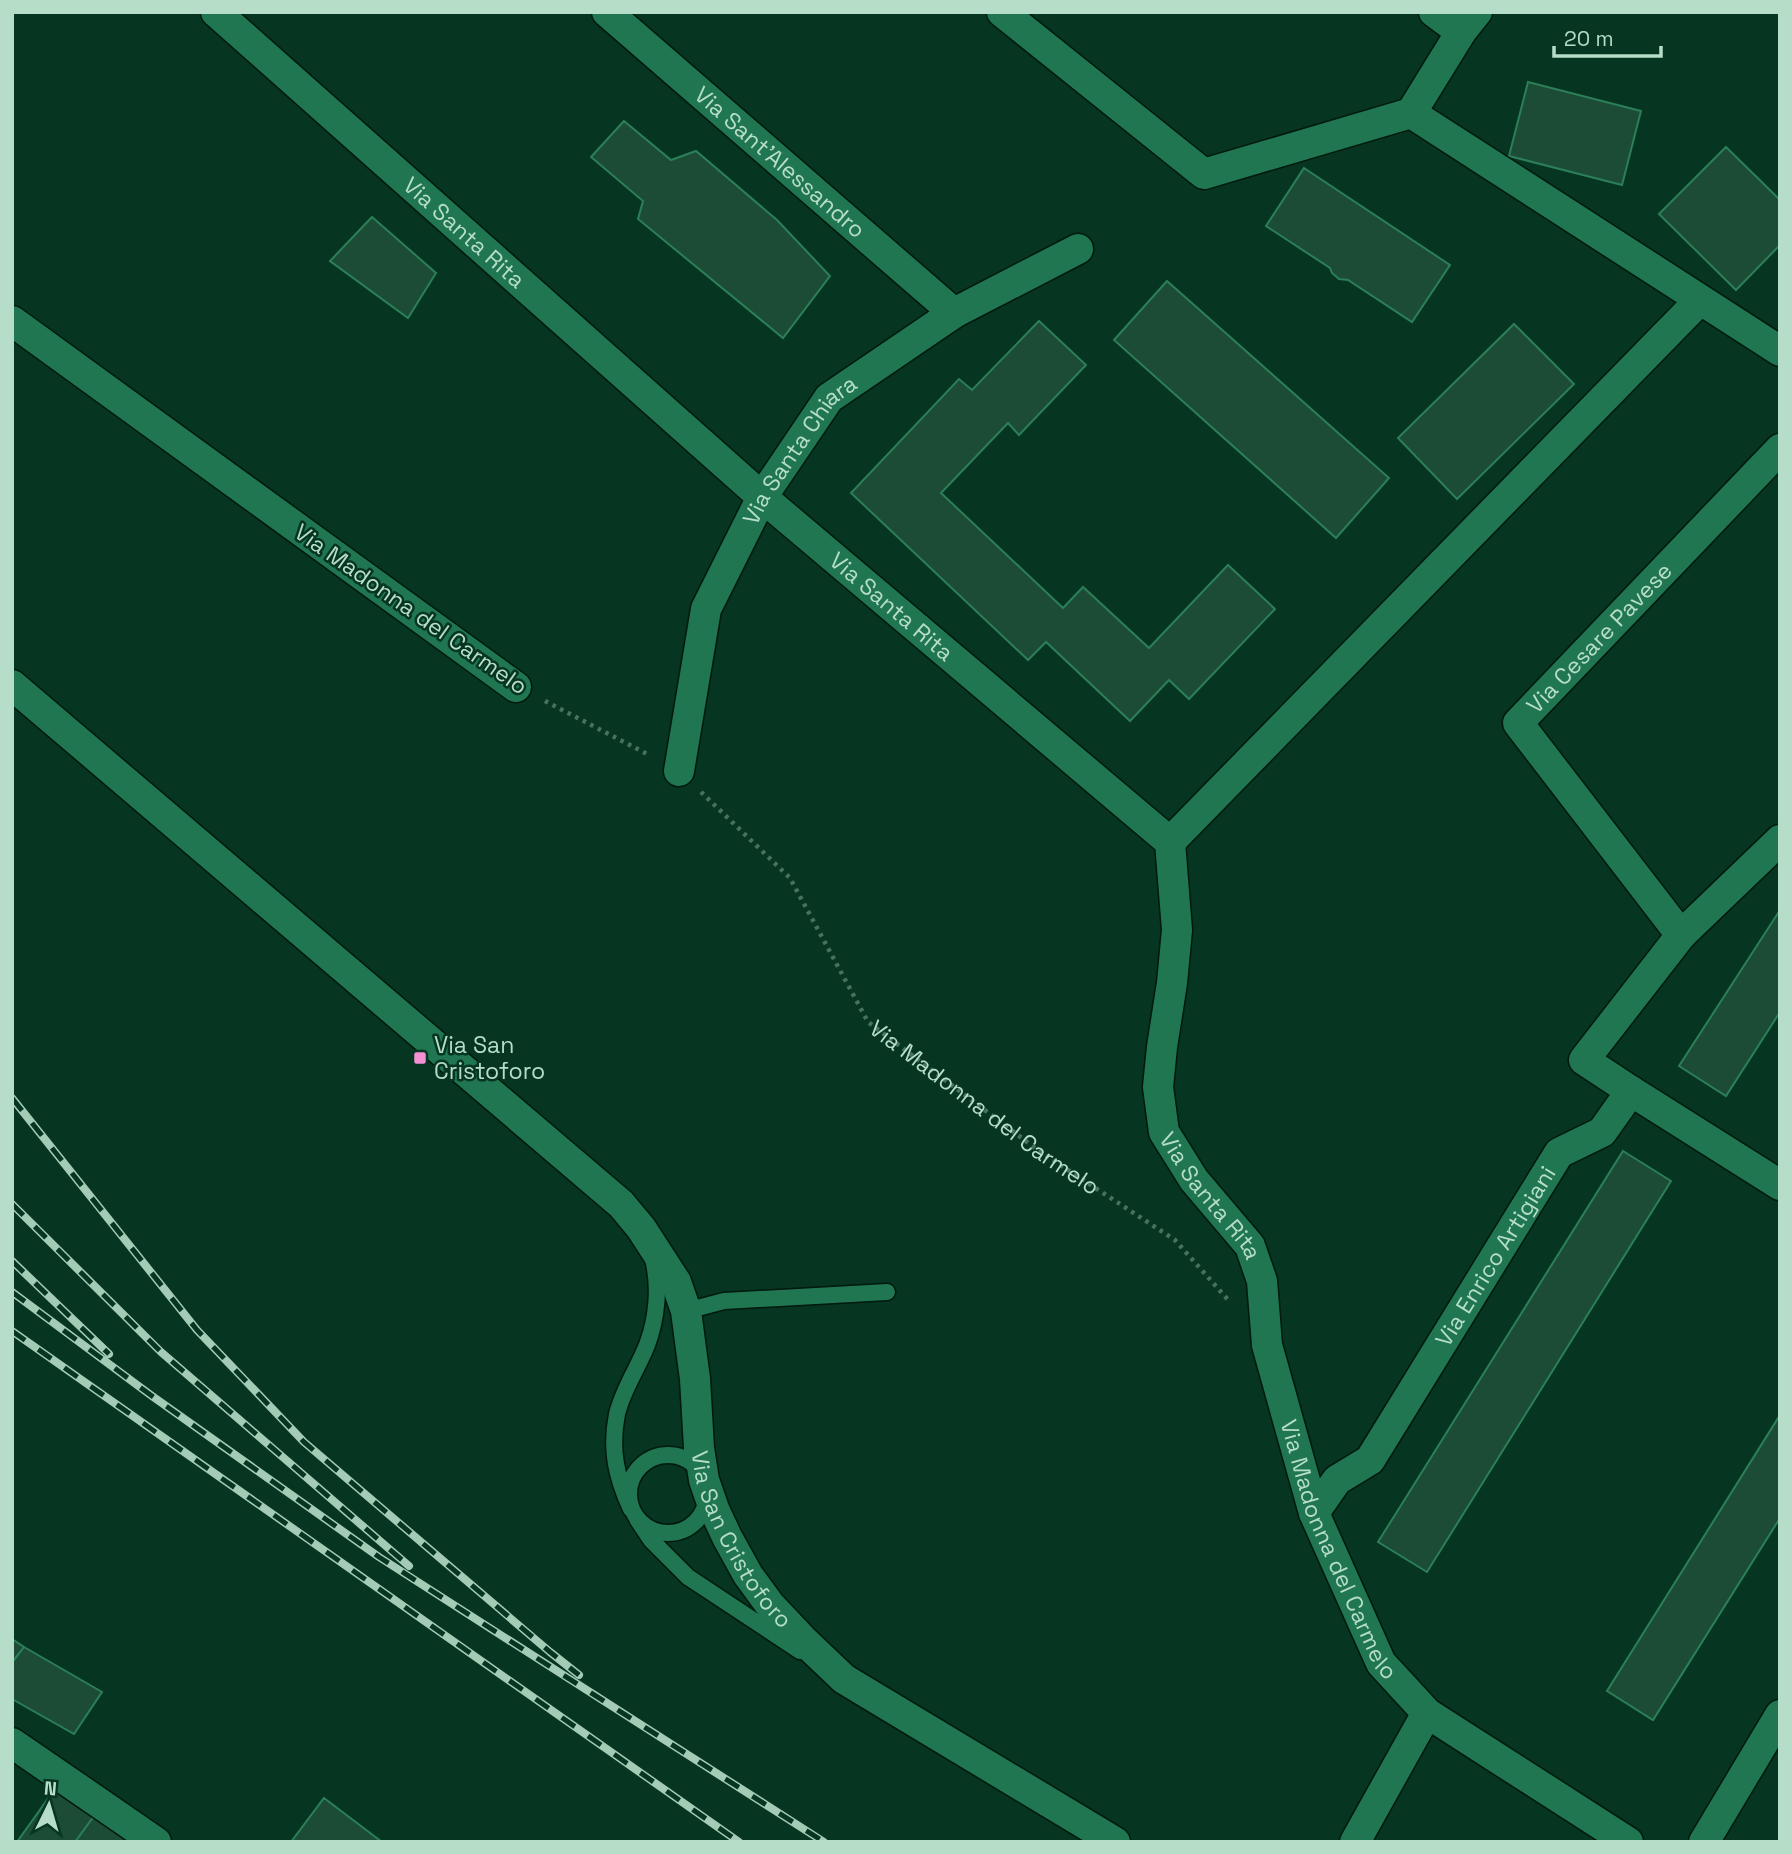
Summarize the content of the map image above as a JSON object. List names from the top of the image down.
{
  "streets": {
    "street": [
      "Via Sant'Alessandro",
      "Via Santa Rita",
      "Via Santa Chiara",
      "Via Madonna del Carmelo",
      "Via Cesare Pavese",
      "Via Enrico Artigiani",
      "Via San Cristoforo"
    ]
  },
  "crossings": [
    ["Via Sant'Alessandro", "Via Santa Chiara"],
    ["Via Santa Rita", "Via Santa Chiara"],
    ["Via Santa Rita", "Via Madonna del Carmelo"],
    ["Via Santa Chiara", "Via Madonna del Carmelo"],
    ["Via Madonna del Carmelo", "Via Enrico Artigiani"]
  ],
  "places": {
    "transit": ["Via San Cristoforo"]
  },
  "scale_bar": "20 m",
  "north": "top"
}
